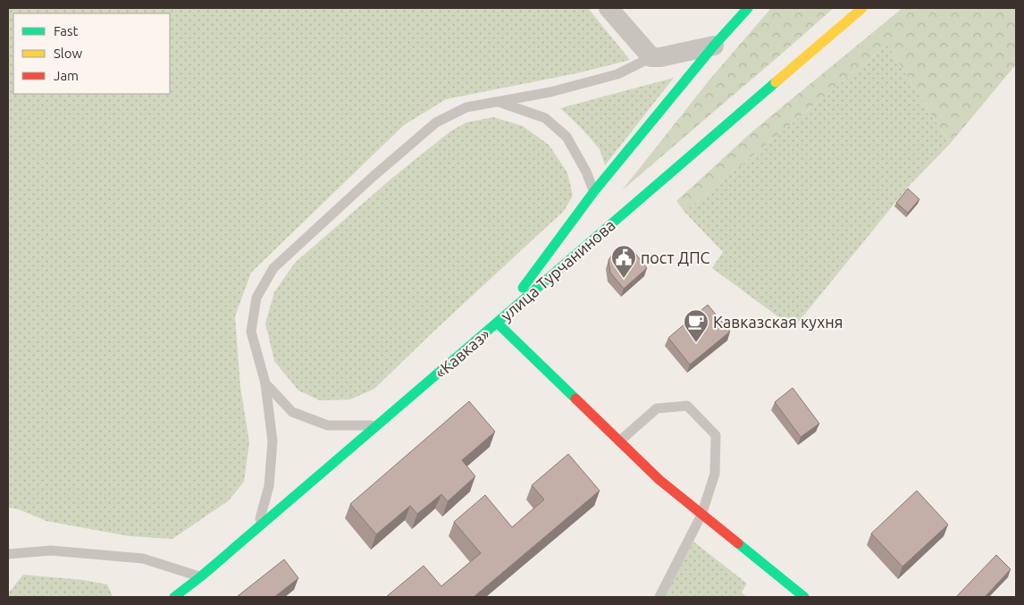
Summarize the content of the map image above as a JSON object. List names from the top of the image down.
{
  "streets": {
    "main road": ["улица Турчанинова", "«Кавказ»"]
  },
  "crossings": [
    ["улица Турчанинова", "«Кавказ»"]
  ],
  "places": {
    "public building": ["пост ДПС"],
    "cafe": ["Кавказская кухня"]
  },
  "legend": ["Fast", "Slow", "Jam"]
}
